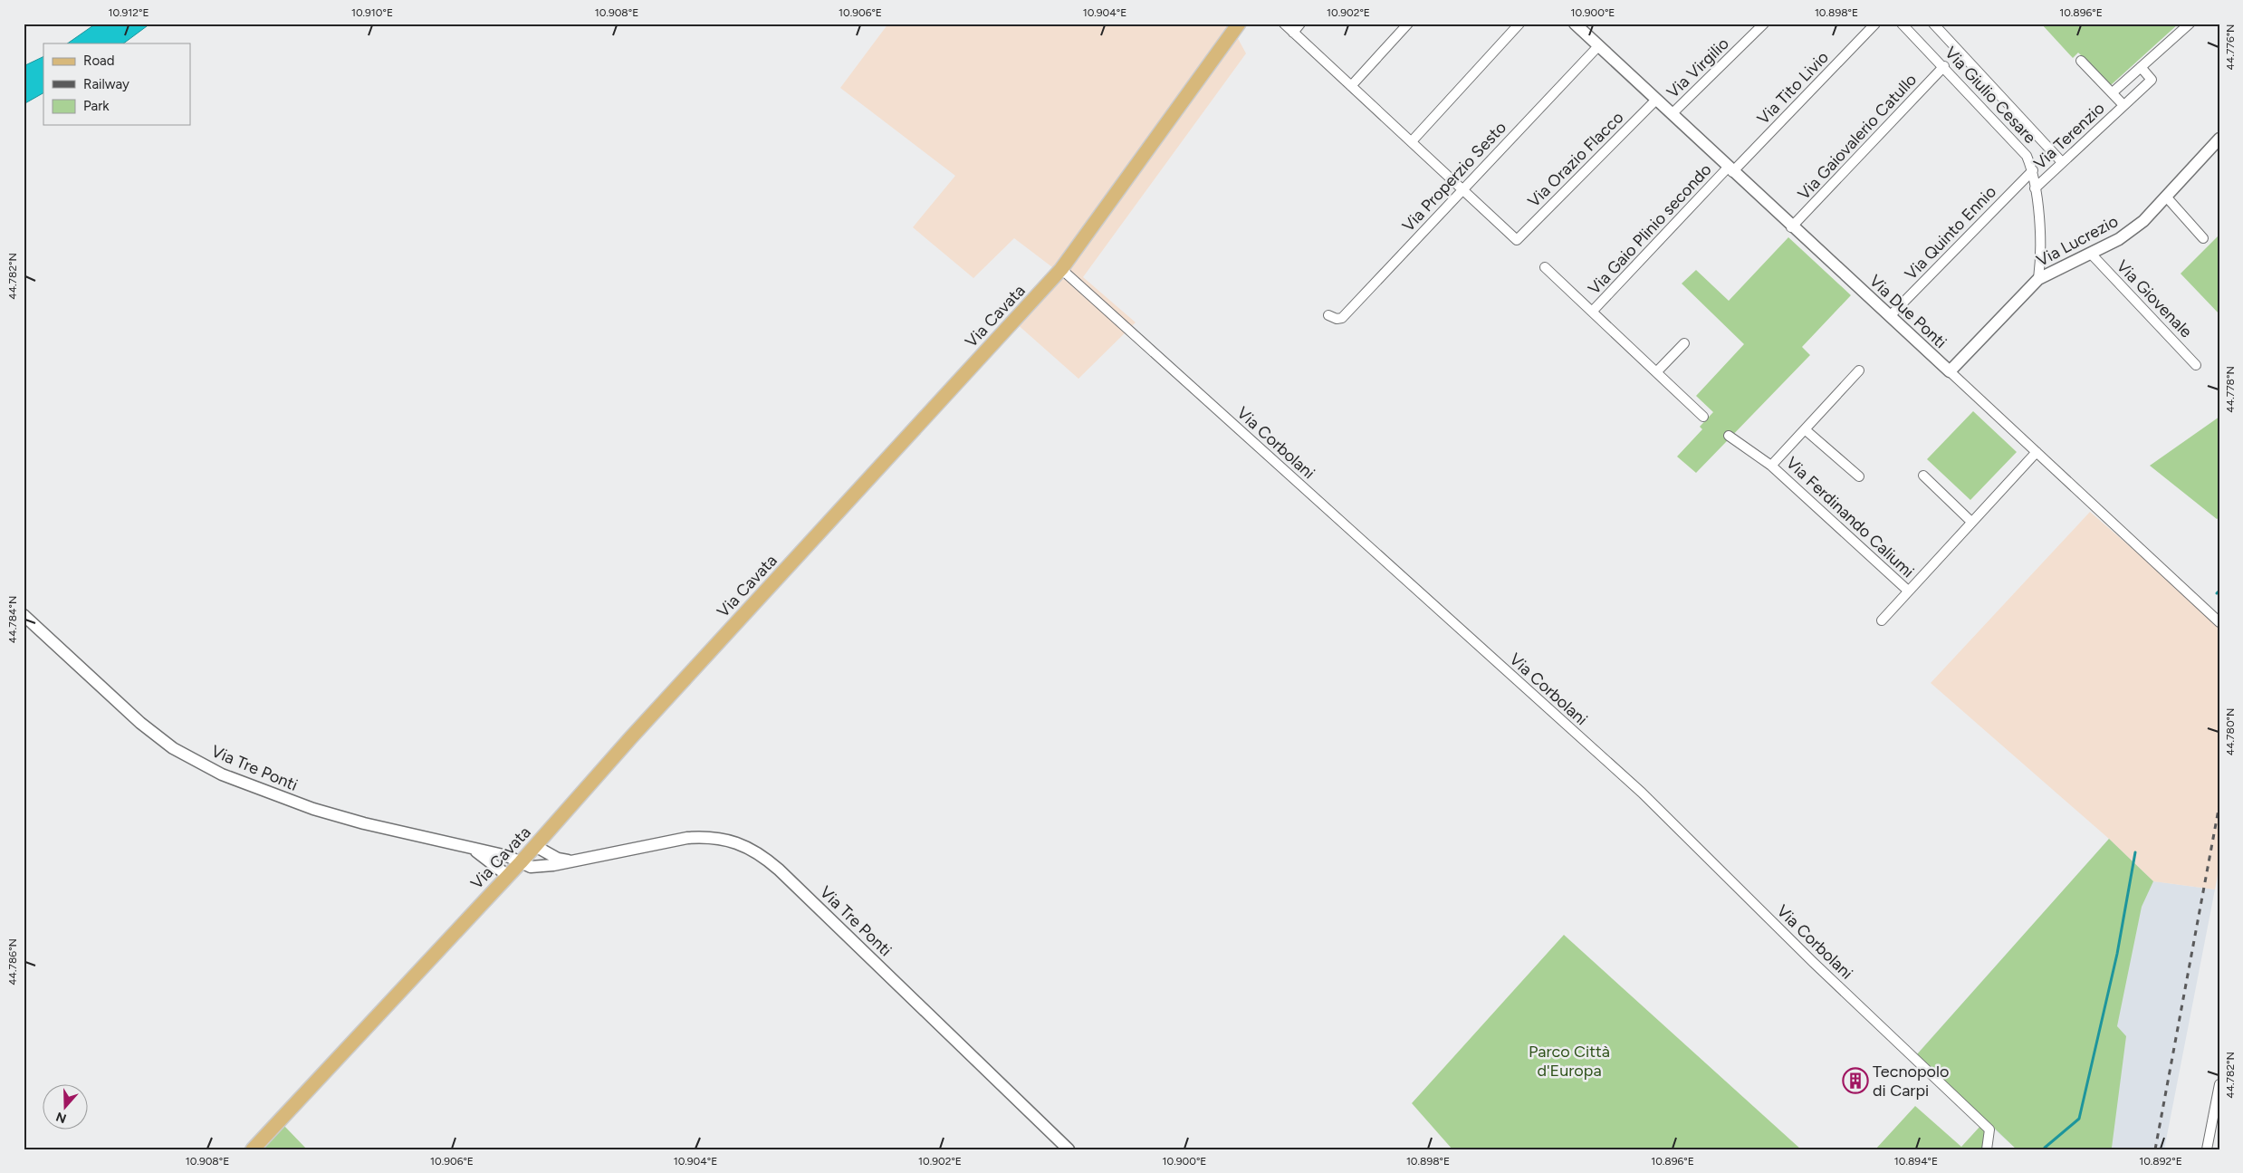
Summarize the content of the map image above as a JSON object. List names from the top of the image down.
{
  "streets": {
    "main road": ["Via Cavata"],
    "street": [
      "Via Virgilio",
      "Via Tito Livio",
      "Via Giulio Cesare",
      "Via Terenzio",
      "Via Gaiovalerio Catullo",
      "Via Orazio Flacco",
      "Via Properzio Sesto",
      "Via Gaio Plinio secondo",
      "Via Quinto Ennio",
      "Via Lucrezio",
      "Via Giovenale",
      "Via Due Ponti",
      "Via Corbolani",
      "Via Ferdinando Caliumi",
      "Via Tre Ponti"
    ]
  },
  "crossings": [
    ["Via Virgilio", "Via Due Ponti"],
    ["Via Tito Livio", "Via Gaio Plinio secondo"],
    ["Via Tito Livio", "Via Due Ponti"],
    ["Via Giulio Cesare", "Via Terenzio"],
    ["Via Giulio Cesare", "Via Gaiovalerio Catullo"],
    ["Via Giulio Cesare", "Via Quinto Ennio"],
    ["Via Giulio Cesare", "Via Lucrezio"],
    ["Via Gaiovalerio Catullo", "Via Due Ponti"],
    ["Via Orazio Flacco", "Via Properzio Sesto"],
    ["Via Orazio Flacco", "Via Due Ponti"],
    ["Via Properzio Sesto", "Via Due Ponti"],
    ["Via Gaio Plinio secondo", "Via Due Ponti"],
    ["Via Quinto Ennio", "Via Due Ponti"],
    ["Via Lucrezio", "Via Giovenale"],
    ["Via Lucrezio", "Via Due Ponti"],
    ["Via Due Ponti", "Via Ferdinando Caliumi"],
    ["Via Cavata", "Via Corbolani"],
    ["Via Cavata", "Via Tre Ponti"]
  ],
  "parks": ["Parco Città d'Europa"],
  "places": {
    "building": ["Tecnopolo di Carpi"]
  },
  "legend": ["Road", "Railway", "Park"],
  "north": "bottom",
  "coordinates": [
    "10.912°E",
    "10.910°E",
    "10.908°E",
    "10.906°E",
    "10.904°E",
    "10.902°E",
    "10.900°E",
    "10.898°E",
    "10.896°E",
    "44.776°N",
    "44.782°N",
    "44.778°N",
    "44.784°N",
    "44.780°N",
    "44.786°N",
    "10.894°E",
    "10.892°E"
  ]
}
